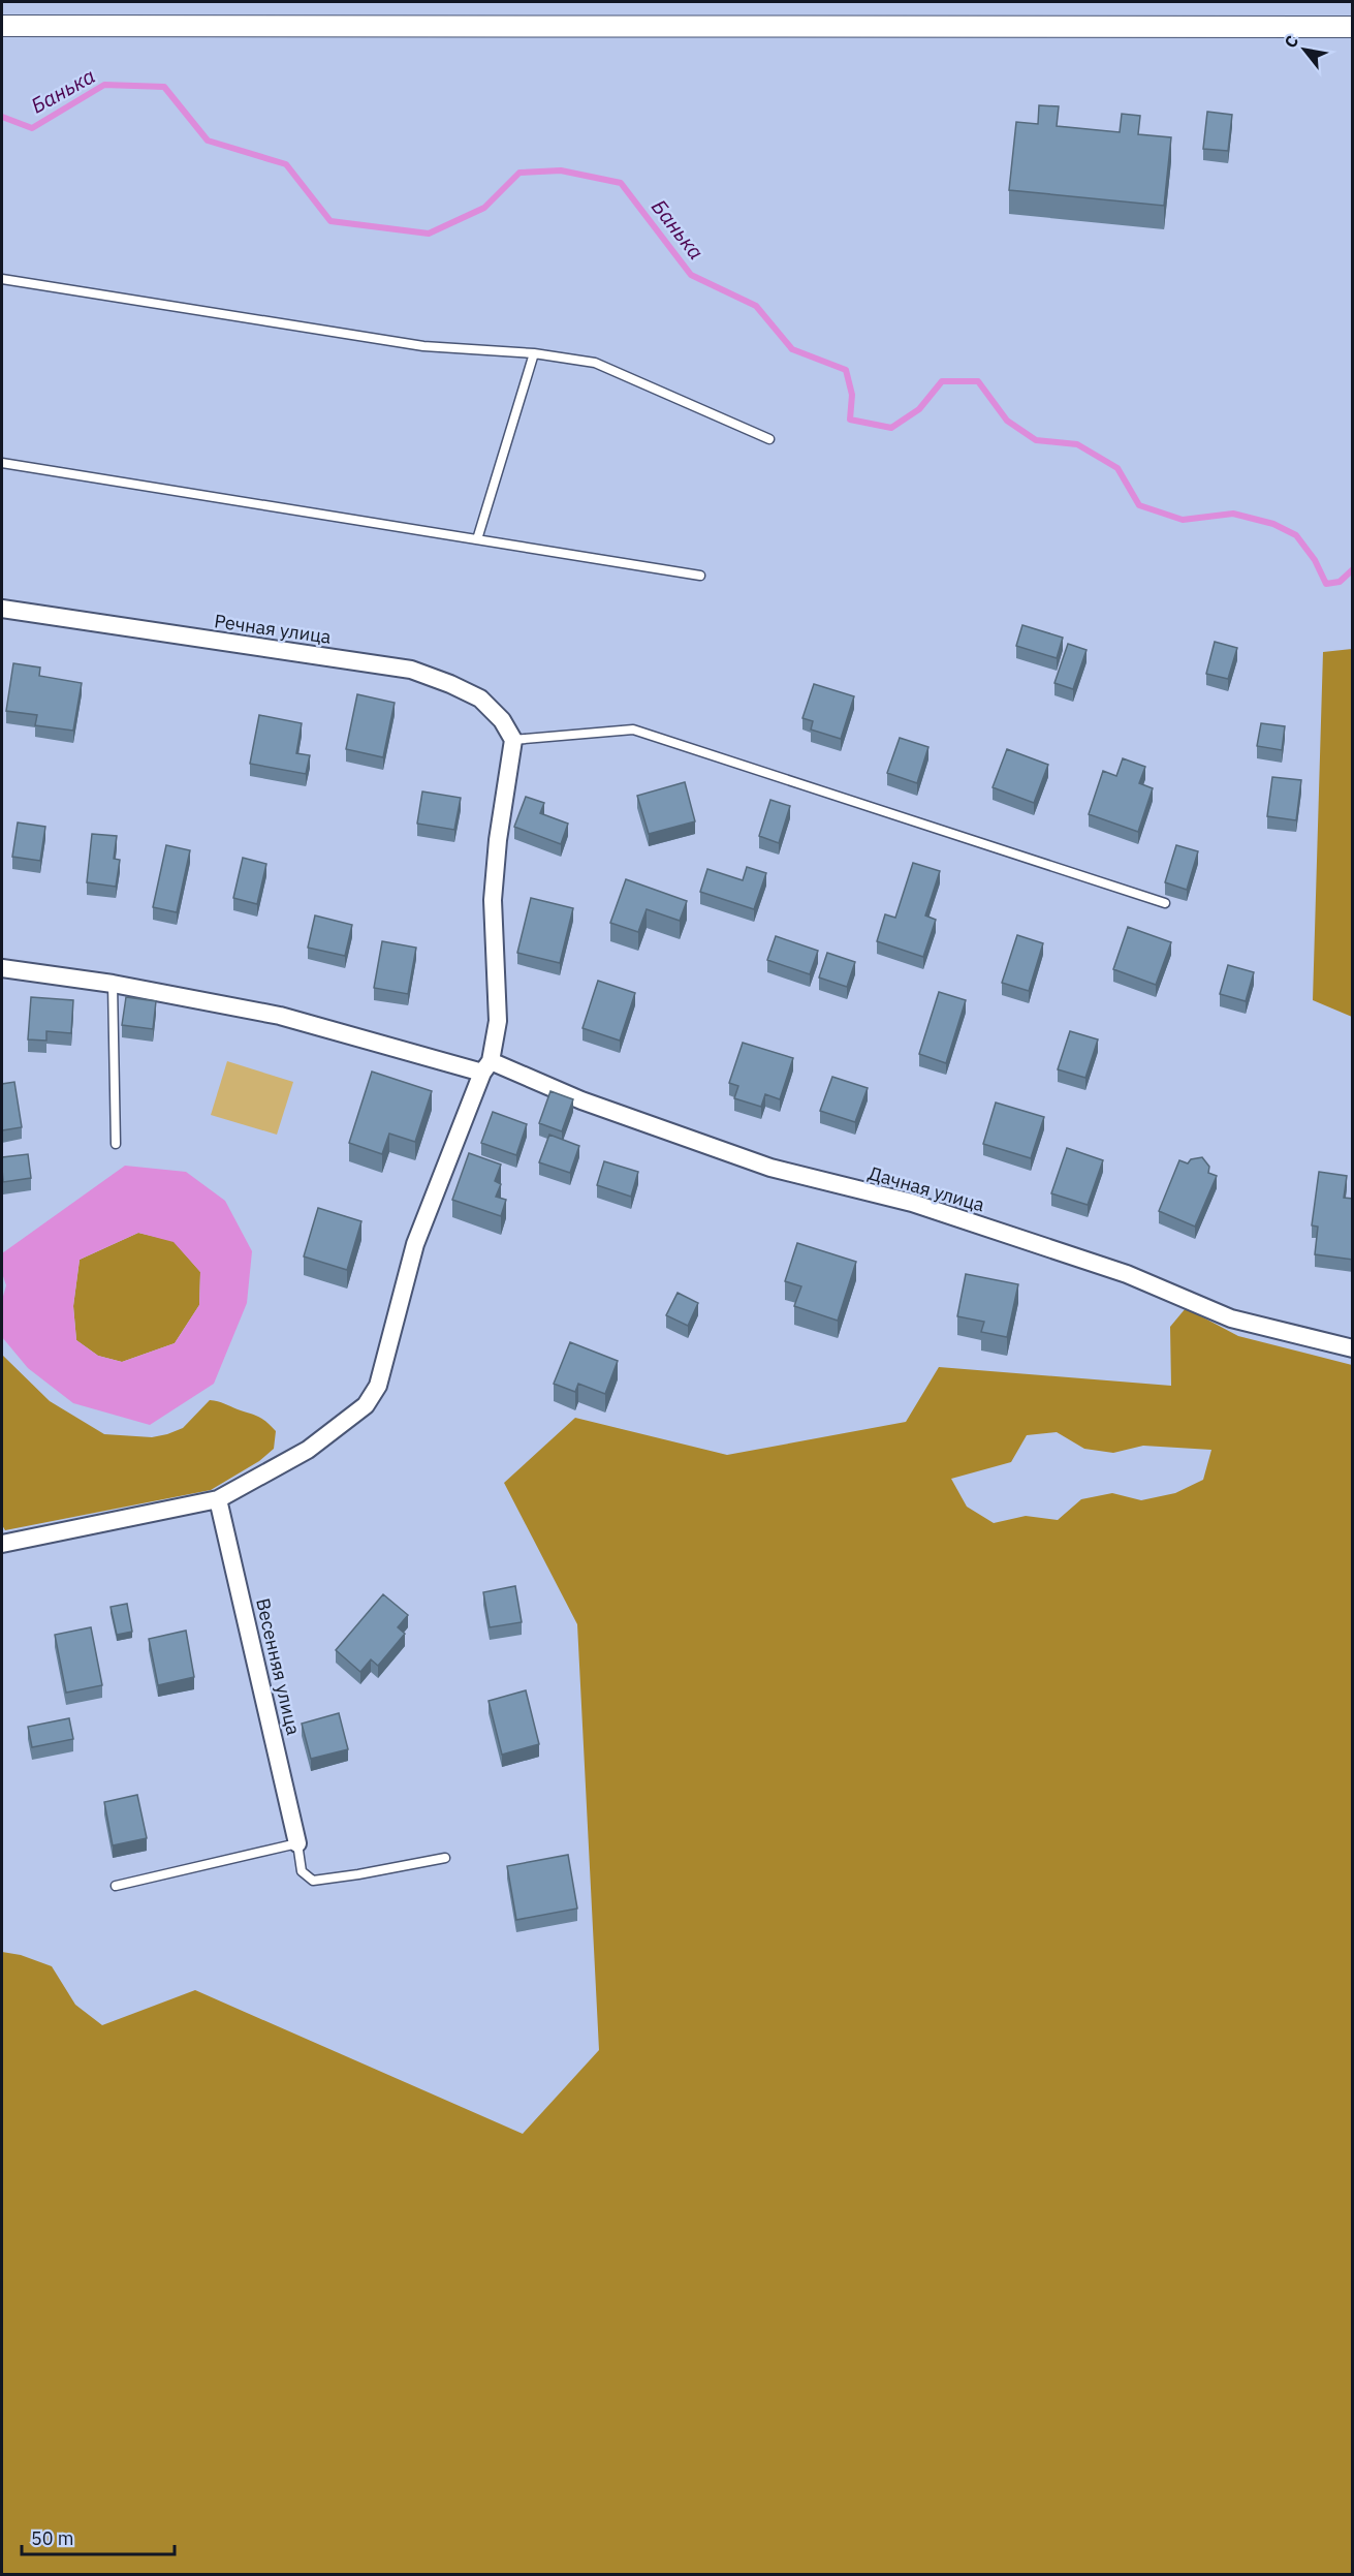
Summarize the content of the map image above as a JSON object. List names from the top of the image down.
{
  "streets": {
    "street": ["Речная улица", "Дачная улица", "Весенняя улица"]
  },
  "water": ["Банька"],
  "scale_bar": "50 m",
  "north": "top left"
}
